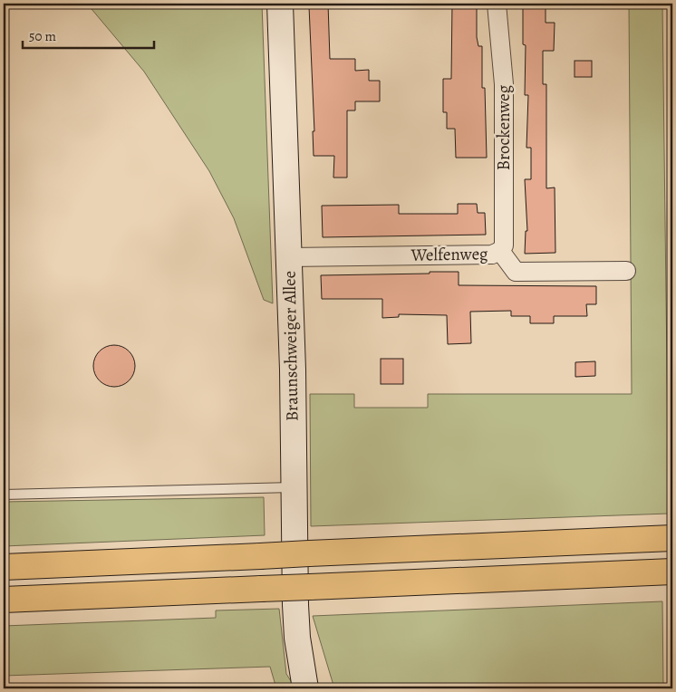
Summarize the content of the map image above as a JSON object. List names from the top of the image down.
{
  "streets": {
    "street": ["Brockenweg", "Welfenweg", "Braunschweiger Allee"]
  },
  "crossings": [
    ["Brockenweg", "Welfenweg"],
    ["Welfenweg", "Braunschweiger Allee"]
  ],
  "scale_bar": "50 m"
}
